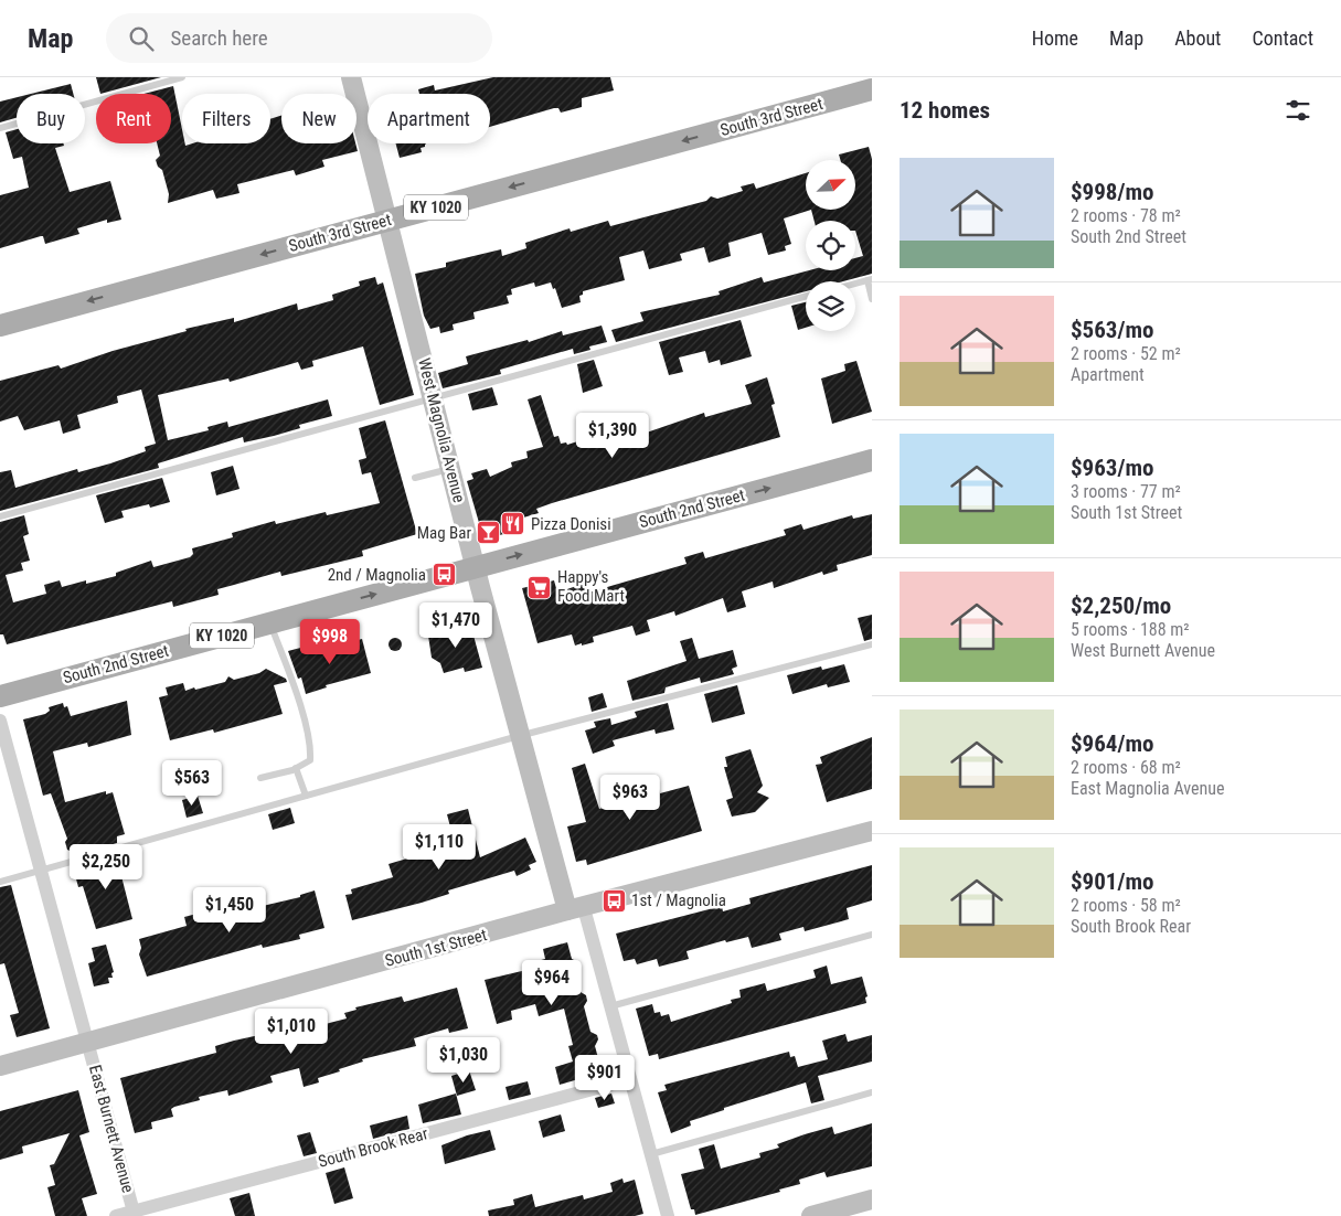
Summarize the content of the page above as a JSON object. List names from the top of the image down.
{
  "streets": {
    "main road": ["South 3rd Street", "KY 1020", "South 2nd Street"],
    "street": [
      "West Magnolia Avenue",
      "South 1st Street",
      "East Burnett Avenue",
      "South Brook Rear"
    ]
  },
  "crossings": [
    ["South 3rd Street", "West Magnolia Avenue"],
    ["West Magnolia Avenue", "South 2nd Street"],
    ["West Magnolia Avenue", "South 1st Street"],
    ["South 1st Street", "East Burnett Avenue"],
    ["East Burnett Avenue", "South Brook Rear"]
  ],
  "one_way": ["South 3rd Street", "South 2nd Street"],
  "places": {
    "restaurant": ["Pizza Donisi"],
    "bar": ["Mag Bar"],
    "bus stop": ["2nd / Magnolia", "1st / Magnolia"],
    "supermarket": ["Happy's Food Mart"]
  },
  "north": "top right",
  "page": {
    "header": "Map",
    "search": "Search here",
    "nav": [
      "Home",
      "Map",
      "About",
      "Contact"
    ],
    "heading": "12 homes",
    "chip": [
      "Buy",
      "Rent",
      "Filters",
      "New",
      "Apartment"
    ],
    "list": [
      {
        "name": "$998/mo",
        "note": "2 rooms · 78 m² · South 2nd Street"
      },
      {
        "name": "$563/mo",
        "note": "2 rooms · 52 m² · Apartment"
      },
      {
        "name": "$963/mo",
        "note": "3 rooms · 77 m² · South 1st Street"
      },
      {
        "name": "$2,250/mo",
        "note": "5 rooms · 188 m² · West Burnett Avenue"
      },
      {
        "name": "$964/mo",
        "note": "2 rooms · 68 m² · East Magnolia Avenue"
      },
      {
        "name": "$901/mo",
        "note": "2 rooms · 58 m² · South Brook Rear"
      }
    ],
    "price": [
      "$1,390",
      "$1,470",
      "$998",
      "$563",
      "$963",
      "$1,110",
      "$2,250",
      "$1,450",
      "$964",
      "$1,010",
      "$1,030",
      "$901"
    ]
  }
}
